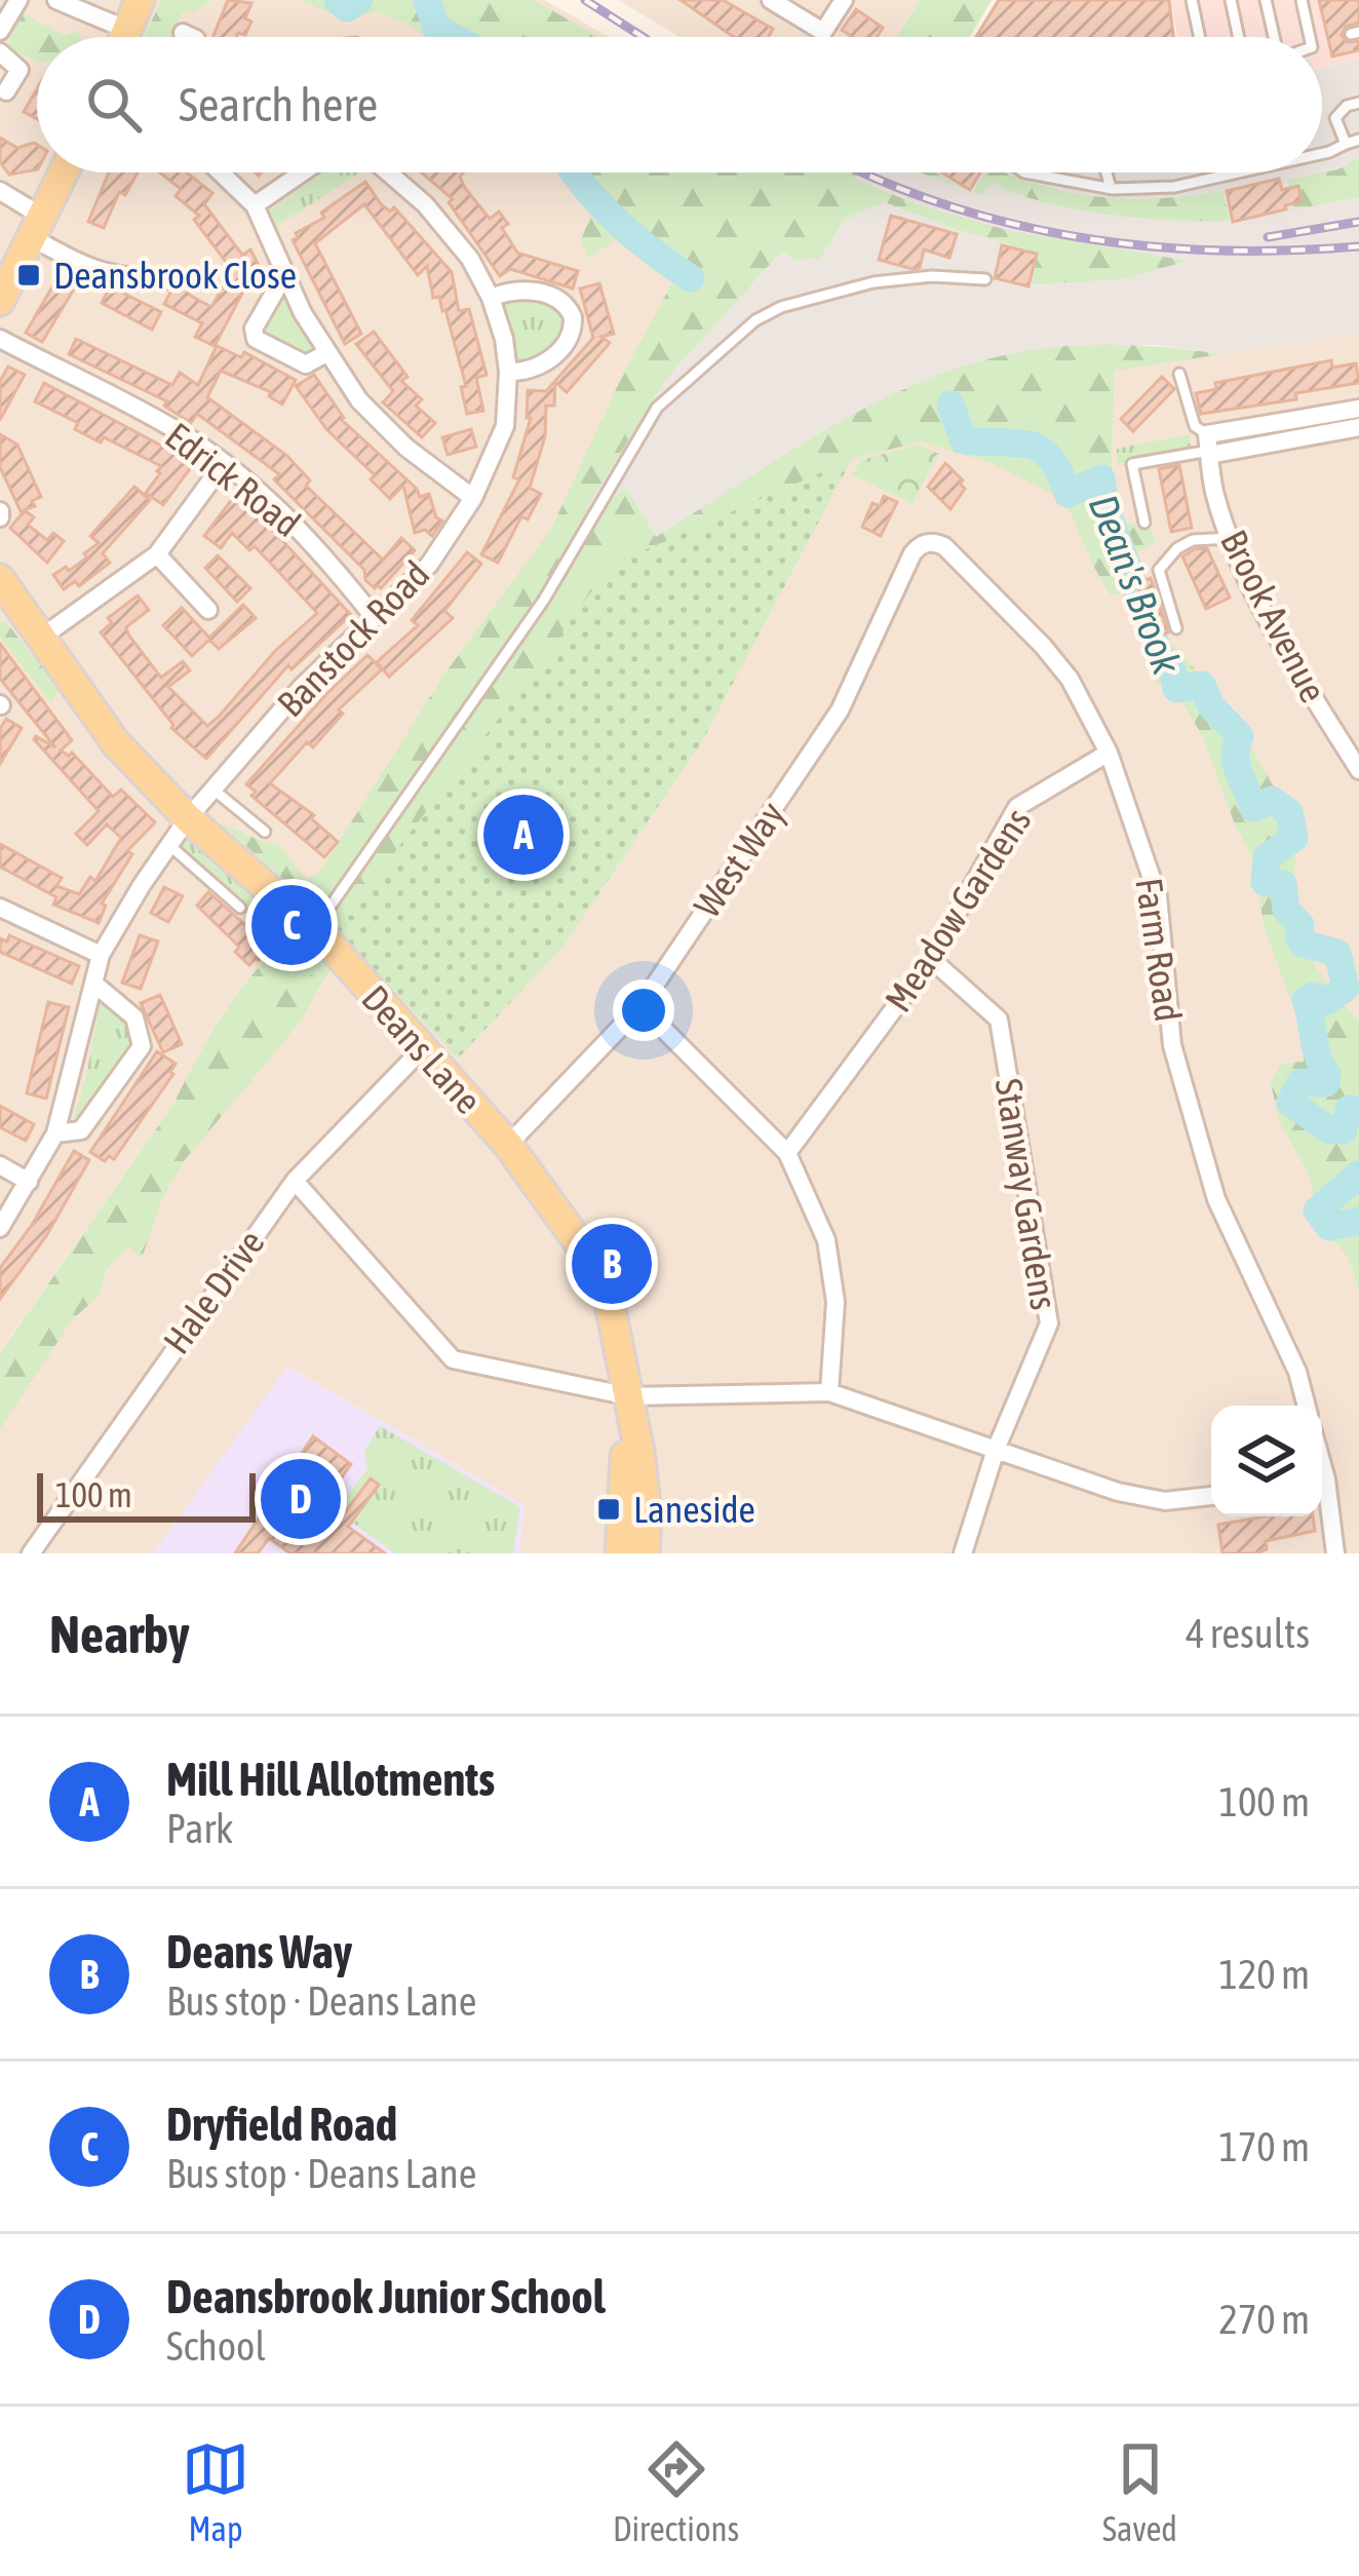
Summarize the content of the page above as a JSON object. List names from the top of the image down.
{
  "streets": {
    "main road": ["Deans Lane"],
    "street": [
      "Edrick Road",
      "Brook Avenue",
      "Banstock Road",
      "West Way",
      "Meadow Gardens",
      "Farm Road",
      "Stanway Gardens",
      "Hale Drive"
    ]
  },
  "crossings": [
    ["Edrick Road", "Banstock Road"],
    ["Banstock Road", "Deans Lane"],
    ["West Way", "Farm Road"],
    ["West Way", "Deans Lane"],
    ["Meadow Gardens", "Farm Road"],
    ["Meadow Gardens", "Stanway Gardens"],
    ["Deans Lane", "Hale Drive"]
  ],
  "water": ["Dean's Brook"],
  "places": {
    "transit": ["Deansbrook Close", "Laneside"]
  },
  "scale_bar": "100 m",
  "page": {
    "search": "Search here",
    "pins": [
      "A",
      "C",
      "B",
      "D"
    ],
    "scale": "100 m",
    "heading": ["Nearby", "4 results"],
    "list": [
      {
        "mark": "A",
        "name": "Mill Hill Allotments",
        "note": "Park",
        "value": "100 m"
      },
      {
        "mark": "B",
        "name": "Deans Way",
        "note": "Bus stop · Deans Lane",
        "value": "120 m"
      },
      {
        "mark": "C",
        "name": "Dryfield Road",
        "note": "Bus stop · Deans Lane",
        "value": "170 m"
      },
      {
        "mark": "D",
        "name": "Deansbrook Junior School",
        "note": "School",
        "value": "270 m"
      }
    ],
    "nav": ["Map", "Directions", "Saved"]
  }
}
